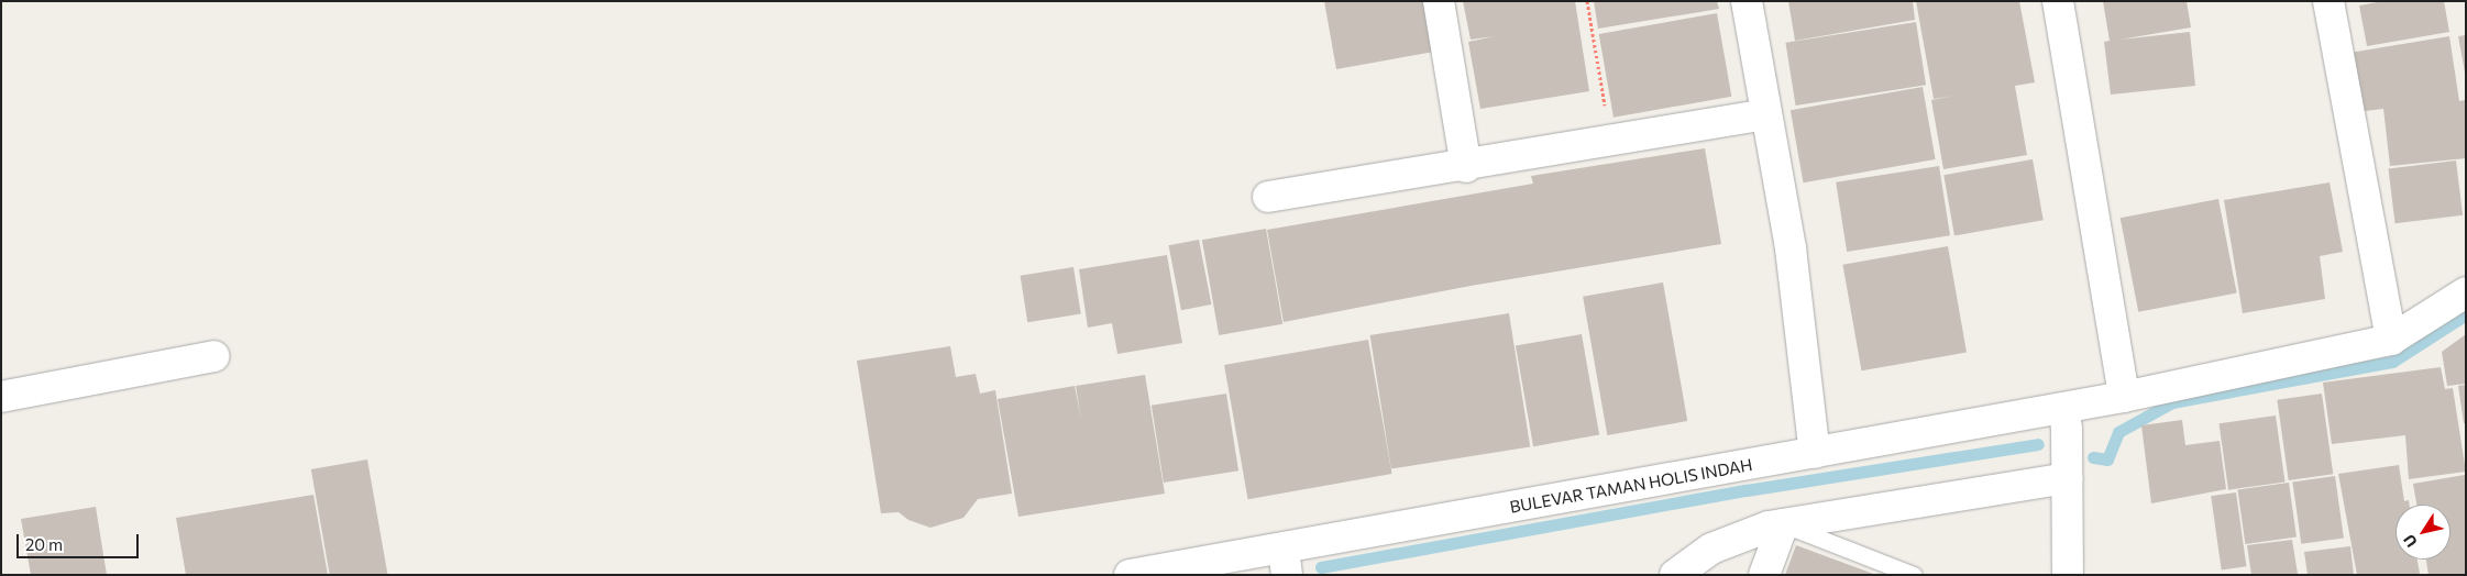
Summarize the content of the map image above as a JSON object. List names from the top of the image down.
{
  "streets": {
    "street": ["BULEVAR TAMAN HOLIS INDAH"]
  },
  "scale_bar": "20 m",
  "north": "bottom left"
}
